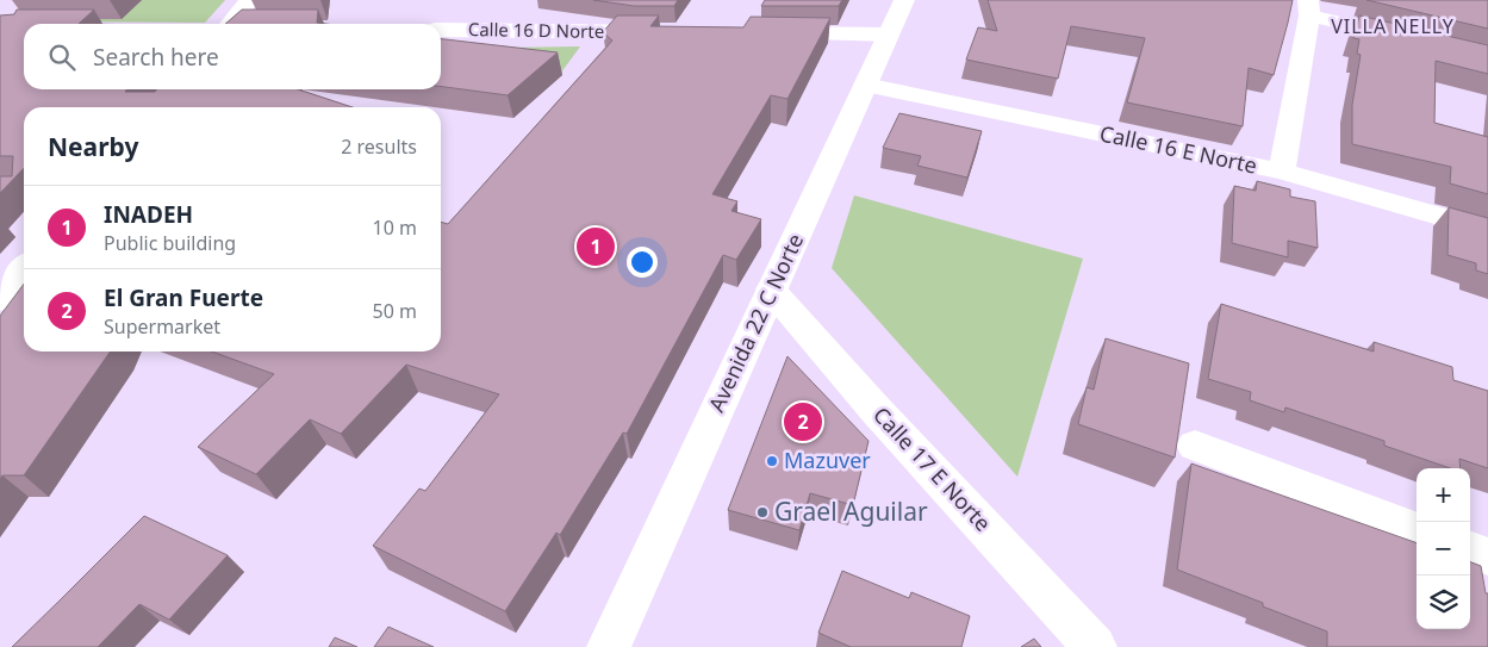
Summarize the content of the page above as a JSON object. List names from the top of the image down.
{
  "streets": {
    "street": [
      "Calle 16 D Norte",
      "Calle 16 E Norte",
      "Avenida 22 C Norte",
      "Calle 17 E Norte"
    ]
  },
  "crossings": [
    ["Calle 16 E Norte", "Avenida 22 C Norte"],
    ["Avenida 22 C Norte", "Calle 17 E Norte"]
  ],
  "districts": ["VILLA NELLY"],
  "places": ["Mazuver", "Grael Aguilar"],
  "page": {
    "search": "Search here",
    "heading": ["Nearby", "2 results"],
    "list": [
      {
        "mark": "1",
        "name": "INADEH",
        "note": "Public building",
        "value": "10 m"
      },
      {
        "mark": "2",
        "name": "El Gran Fuerte",
        "note": "Supermarket",
        "value": "50 m"
      }
    ],
    "pins": ["1", "2"],
    "map_buttons": ["+", "−"]
  }
}
